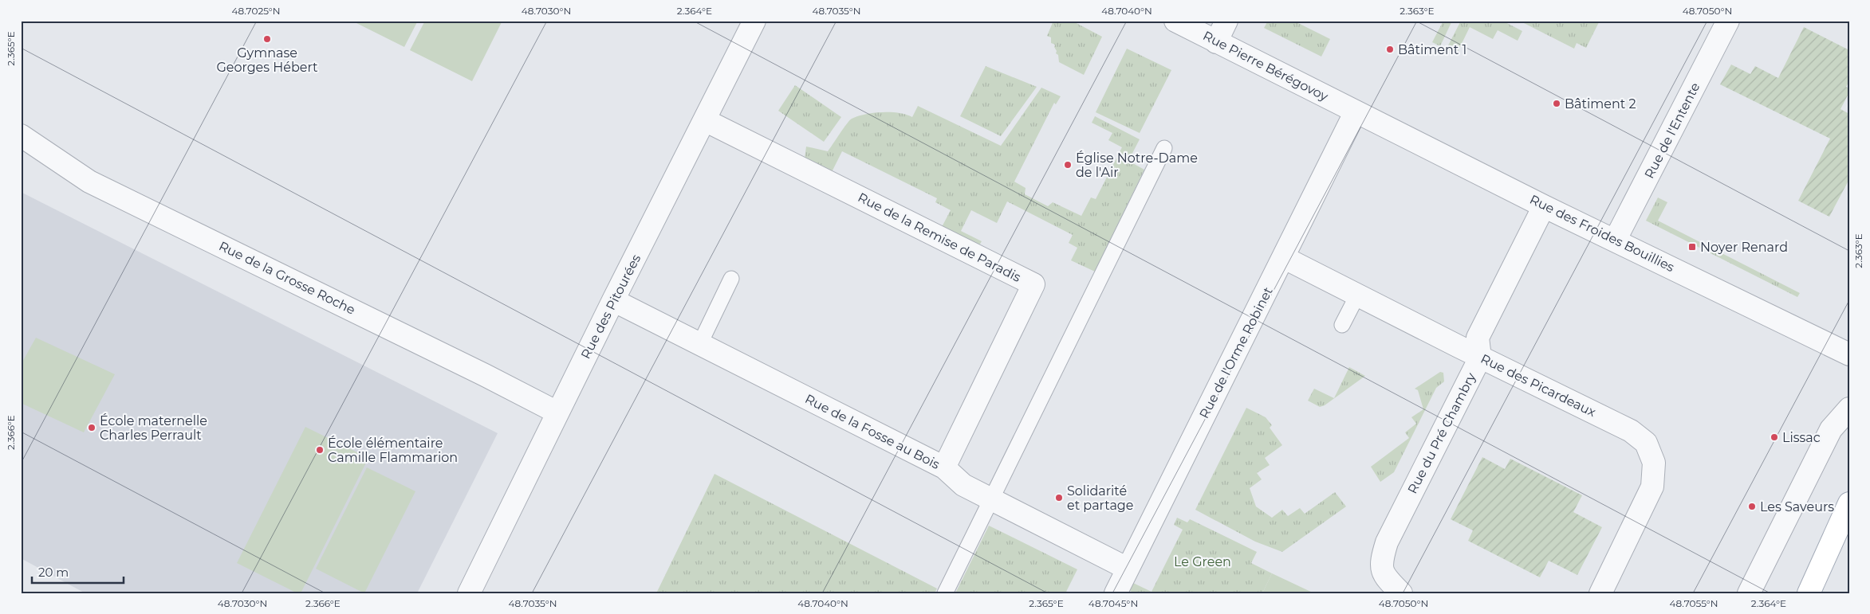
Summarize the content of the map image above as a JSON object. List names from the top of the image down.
{
  "streets": {
    "street": [
      "Rue Pierre Bérégovoy",
      "Rue de l'Entente",
      "Rue des Froides Bouillies",
      "Rue de la Remise de Paradis",
      "Rue de la Grosse Roche",
      "Rue des Pitourées",
      "Rue de l'Orme Robinet",
      "Rue des Picardeaux",
      "Rue de la Fosse au Bois",
      "Rue du Pré Chambry"
    ]
  },
  "crossings": [
    ["Rue Pierre Bérégovoy", "Rue des Froides Bouillies"],
    ["Rue Pierre Bérégovoy", "Rue de l'Orme Robinet"],
    ["Rue de l'Entente", "Rue des Froides Bouillies"],
    ["Rue des Froides Bouillies", "Rue de l'Orme Robinet"],
    ["Rue des Froides Bouillies", "Rue du Pré Chambry"],
    ["Rue de la Remise de Paradis", "Rue des Pitourées"],
    ["Rue de la Remise de Paradis", "Rue de la Fosse au Bois"],
    ["Rue de la Grosse Roche", "Rue des Pitourées"],
    ["Rue des Pitourées", "Rue de la Fosse au Bois"],
    ["Rue de l'Orme Robinet", "Rue des Picardeaux"],
    ["Rue de l'Orme Robinet", "Rue de la Fosse au Bois"],
    ["Rue des Picardeaux", "Rue du Pré Chambry"]
  ],
  "parks": ["Le Green"],
  "places": {
    "other": [
      "Gymnase Georges Hébert",
      "Bâtiment 1",
      "Bâtiment 2",
      "Église Notre-Dame de l'Air",
      "École maternelle Charles Perrault",
      "Lissac",
      "École élémentaire Camille Flammarion",
      "Solidarité et partage",
      "Les Saveurs"
    ],
    "transit": ["Noyer Renard"]
  },
  "scale_bar": "20 m",
  "coordinates": [
    "48.7025°N",
    "48.7030°N",
    "2.364°E",
    "48.7035°N",
    "48.7040°N",
    "2.363°E",
    "48.7050°N",
    "2.365°E",
    "2.366°E",
    "48.7045°N",
    "48.7055°N"
  ]
}
